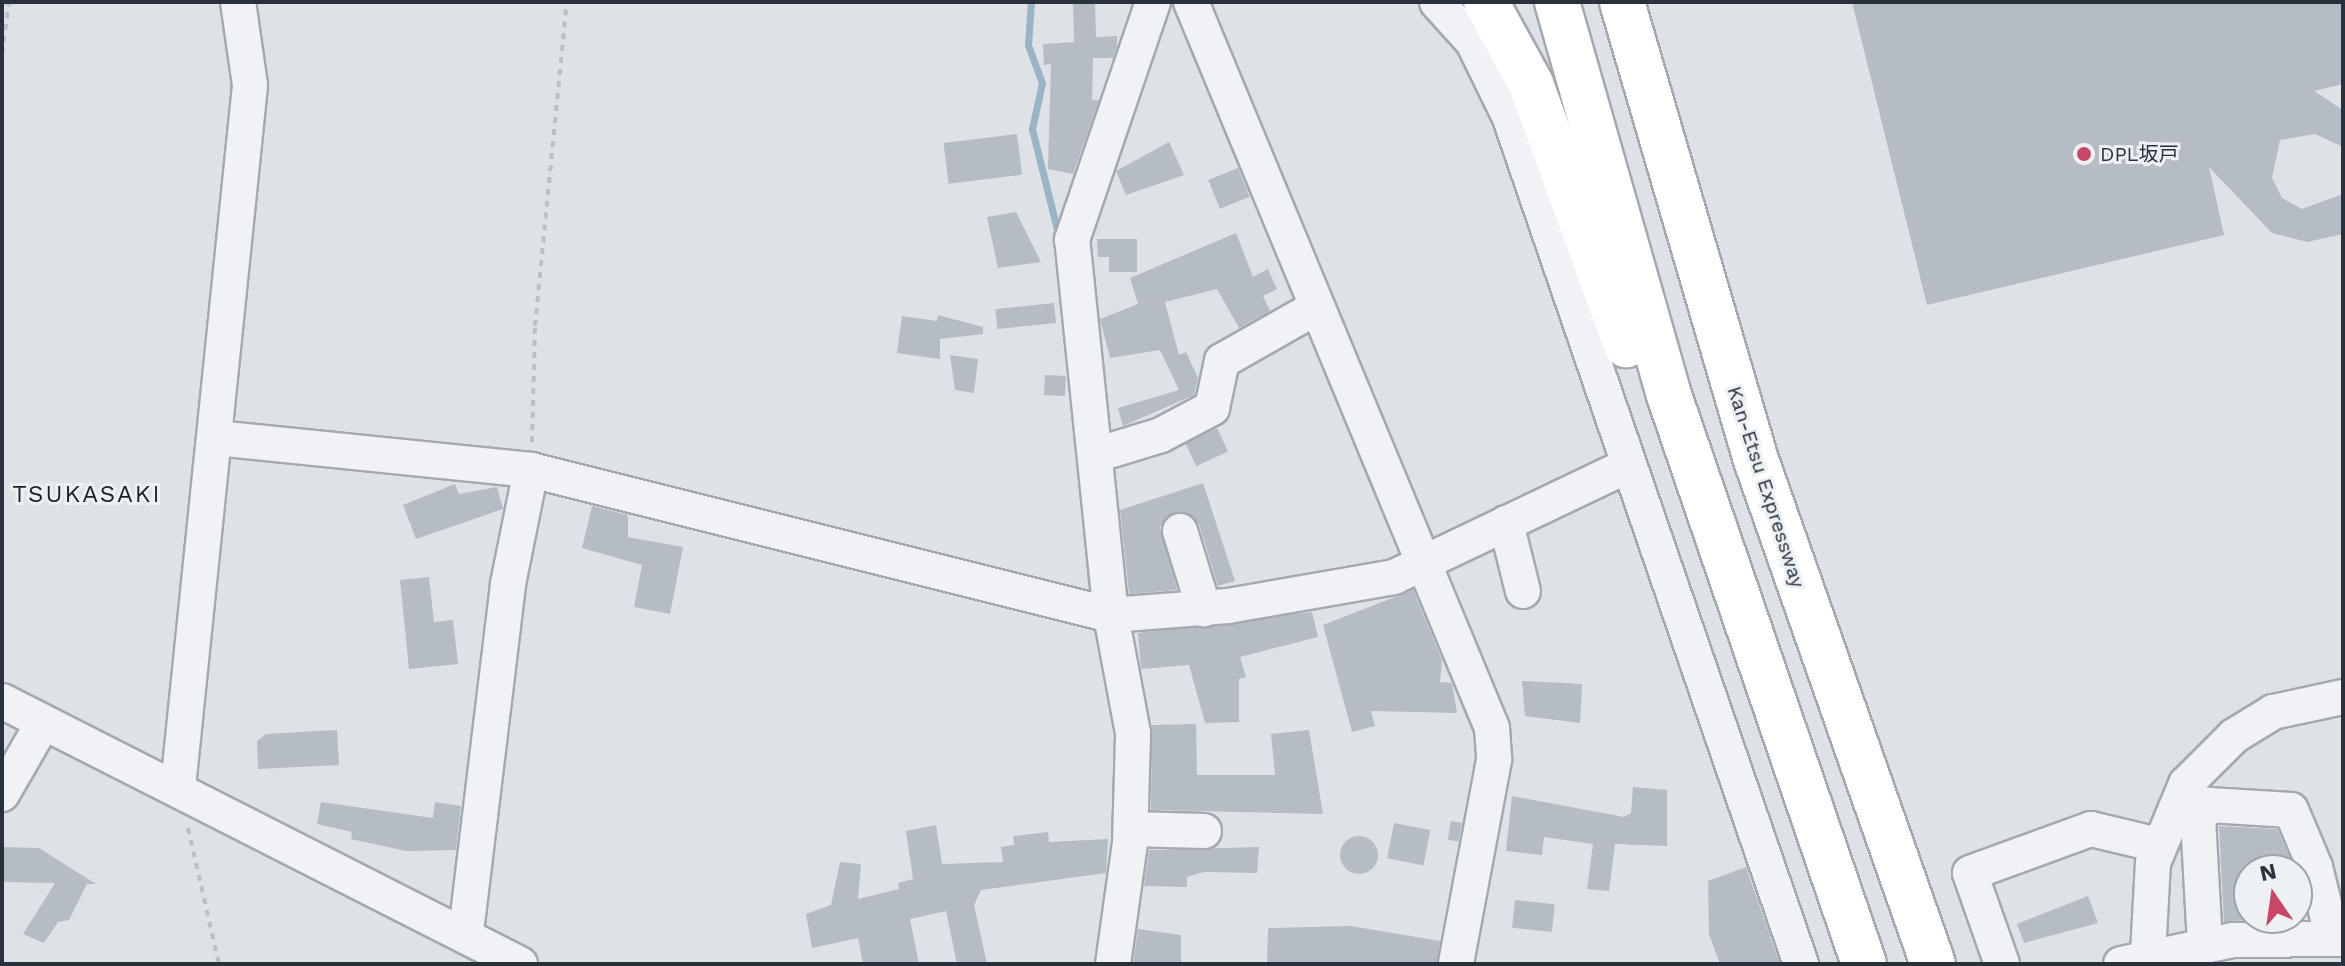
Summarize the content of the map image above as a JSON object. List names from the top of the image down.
{
  "streets": {
    "highway": ["Kan-Etsu Expressway"]
  },
  "districts": ["TSUKASAKI"],
  "places": ["DPL坂戸"],
  "north": "top"
}
